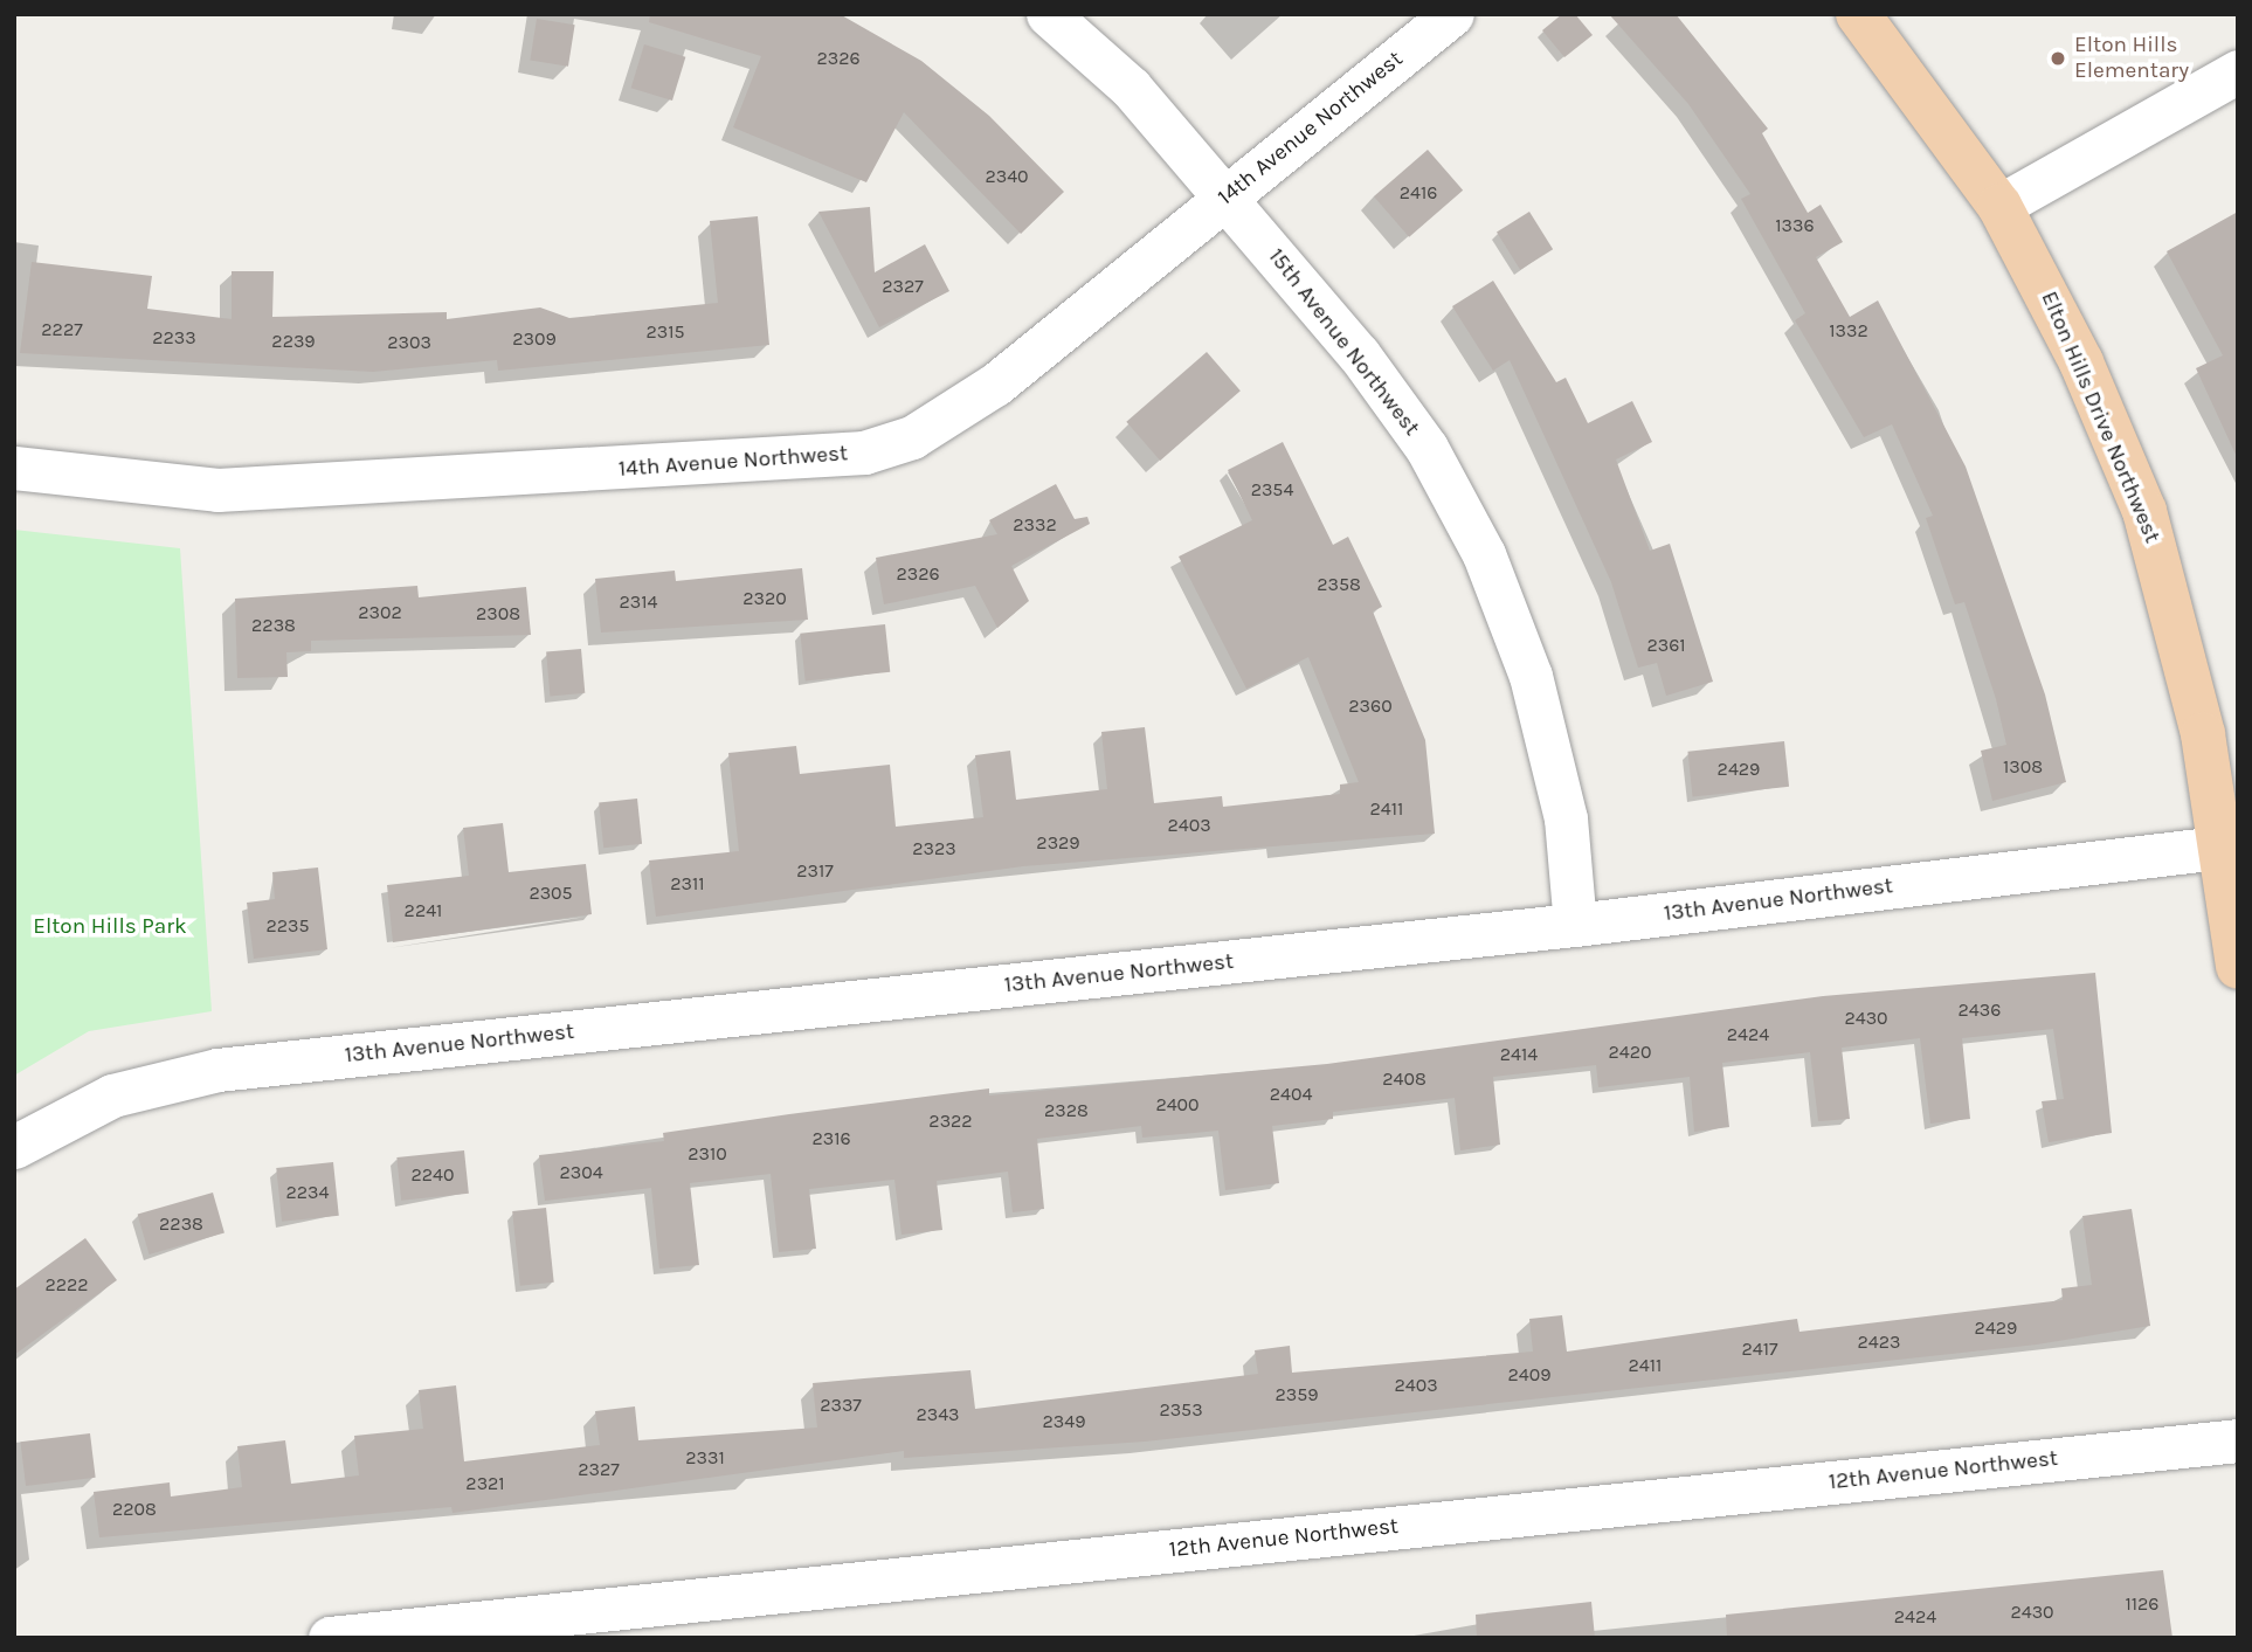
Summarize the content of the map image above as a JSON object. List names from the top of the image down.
{
  "streets": {
    "main road": ["Elton Hills Drive Northwest"],
    "street": [
      "14th Avenue Northwest",
      "15th Avenue Northwest",
      "13th Avenue Northwest",
      "12th Avenue Northwest"
    ]
  },
  "crossings": [
    ["14th Avenue Northwest", "15th Avenue Northwest"],
    ["15th Avenue Northwest", "13th Avenue Northwest"],
    ["Elton Hills Drive Northwest", "13th Avenue Northwest"]
  ],
  "parks": ["Elton Hills Park"],
  "places": ["Elton Hills Elementary"],
  "house_numbers": [
    "2326",
    "2340",
    "2416",
    "1336",
    "2327",
    "2227",
    "1332",
    "2315",
    "2233",
    "2309",
    "2239",
    "2303",
    "2354",
    "2332",
    "2326",
    "2358",
    "2320",
    "2314",
    "2302",
    "2308",
    "2238",
    "2361",
    "2360",
    "1308",
    "2429",
    "2411",
    "2403",
    "2329",
    "2323",
    "2317",
    "2311",
    "2305",
    "2241",
    "2235",
    "2436",
    "2430",
    "2424",
    "2420",
    "2414",
    "2408",
    "2404",
    "2400",
    "2328",
    "2322",
    "2316",
    "2310",
    "2304",
    "2240",
    "2234",
    "2238",
    "2222",
    "2429",
    "2423",
    "2417",
    "2411",
    "2409",
    "2403",
    "2359",
    "2337",
    "2353",
    "2343",
    "2349",
    "2331",
    "2327",
    "2321",
    "2208",
    "1126",
    "2430",
    "2424"
  ]
}
